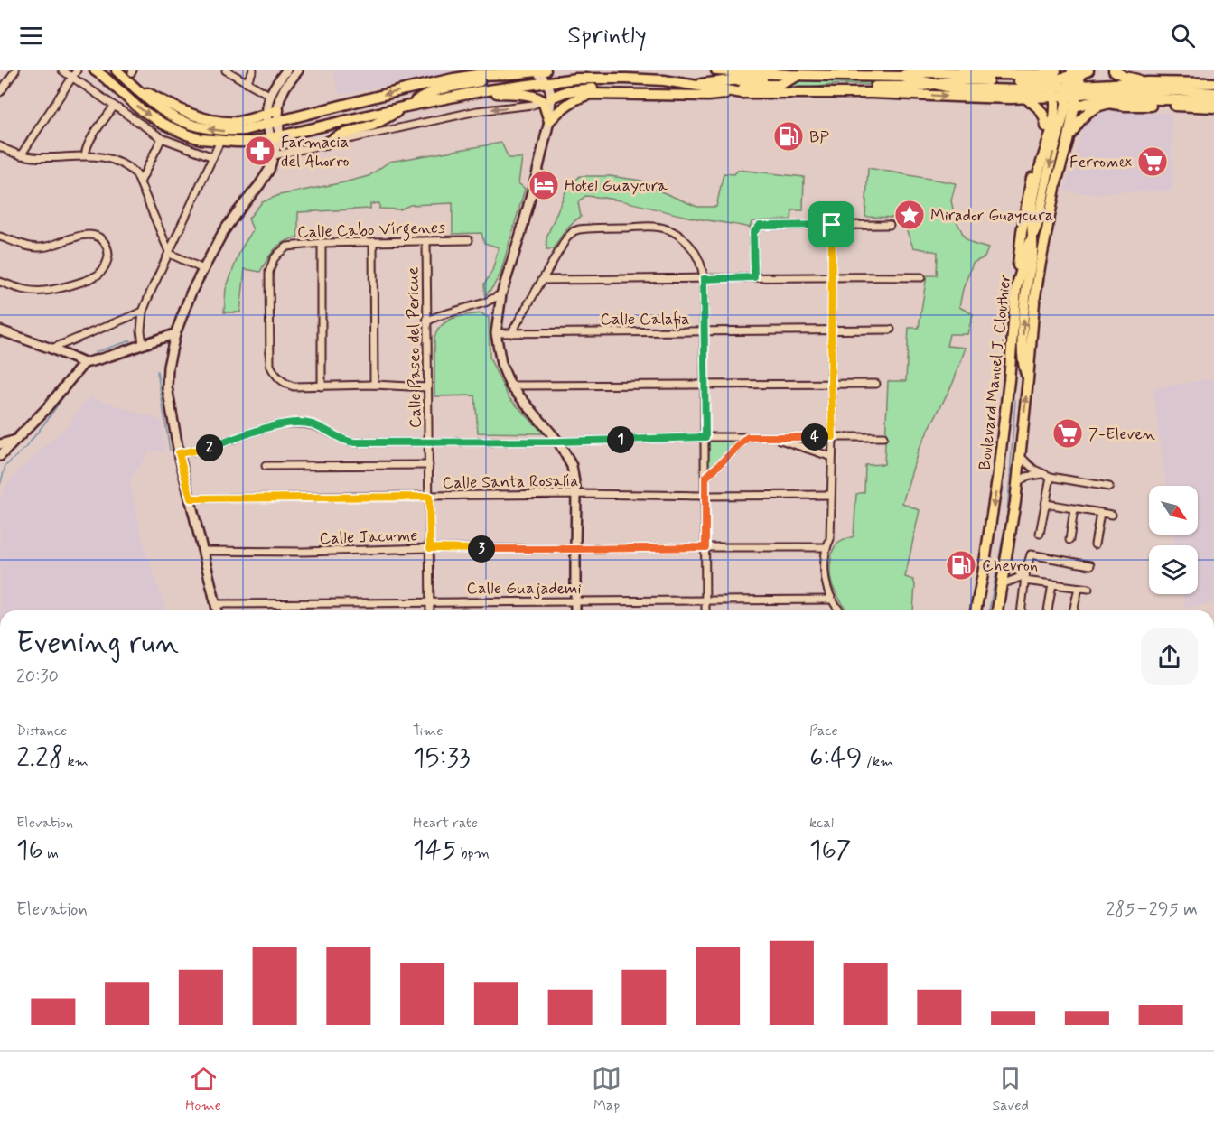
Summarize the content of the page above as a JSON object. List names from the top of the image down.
{
  "streets": {
    "main road": ["Boulevard Manuel J. Clouthier"],
    "street": [
      "Calle Cabo Vírgenes",
      "Calle Calafia",
      "Calle Paseo del Pericue",
      "Calle Santa Rosalía",
      "Calle Jacume",
      "Calle Guajademi"
    ]
  },
  "crossings": [
    ["Calle Cabo Vírgenes", "Calle Paseo del Pericue"],
    ["Calle Paseo del Pericue", "Calle Santa Rosalía"],
    ["Calle Paseo del Pericue", "Calle Jacume"],
    ["Calle Paseo del Pericue", "Calle Guajademi"]
  ],
  "places": {
    "fuel station": ["BP", "Chevron"],
    "pharmacy": ["Farmacia del Ahorro"],
    "supermarket": ["Ferromex", "7-Eleven"],
    "hotel": ["Hotel Guaycura"],
    "place": ["Mirador Guaycura"]
  },
  "north": "bottom right",
  "page": {
    "header": "Sprintly",
    "pins": [
      "4",
      "1",
      "2",
      "3"
    ],
    "heading": ["Evening run", "20:30"],
    "stats": [
      ["Distance", "2.28 km"],
      ["Time", "15:33"],
      ["Pace", "6:49 /km"],
      ["Elevation", "16 m"],
      ["Heart rate", "145 bpm"],
      ["kcal", "167"]
    ],
    "chart": ["Elevation", "285–295 m"],
    "tabs": ["Home", "Map", "Saved"]
  }
}
